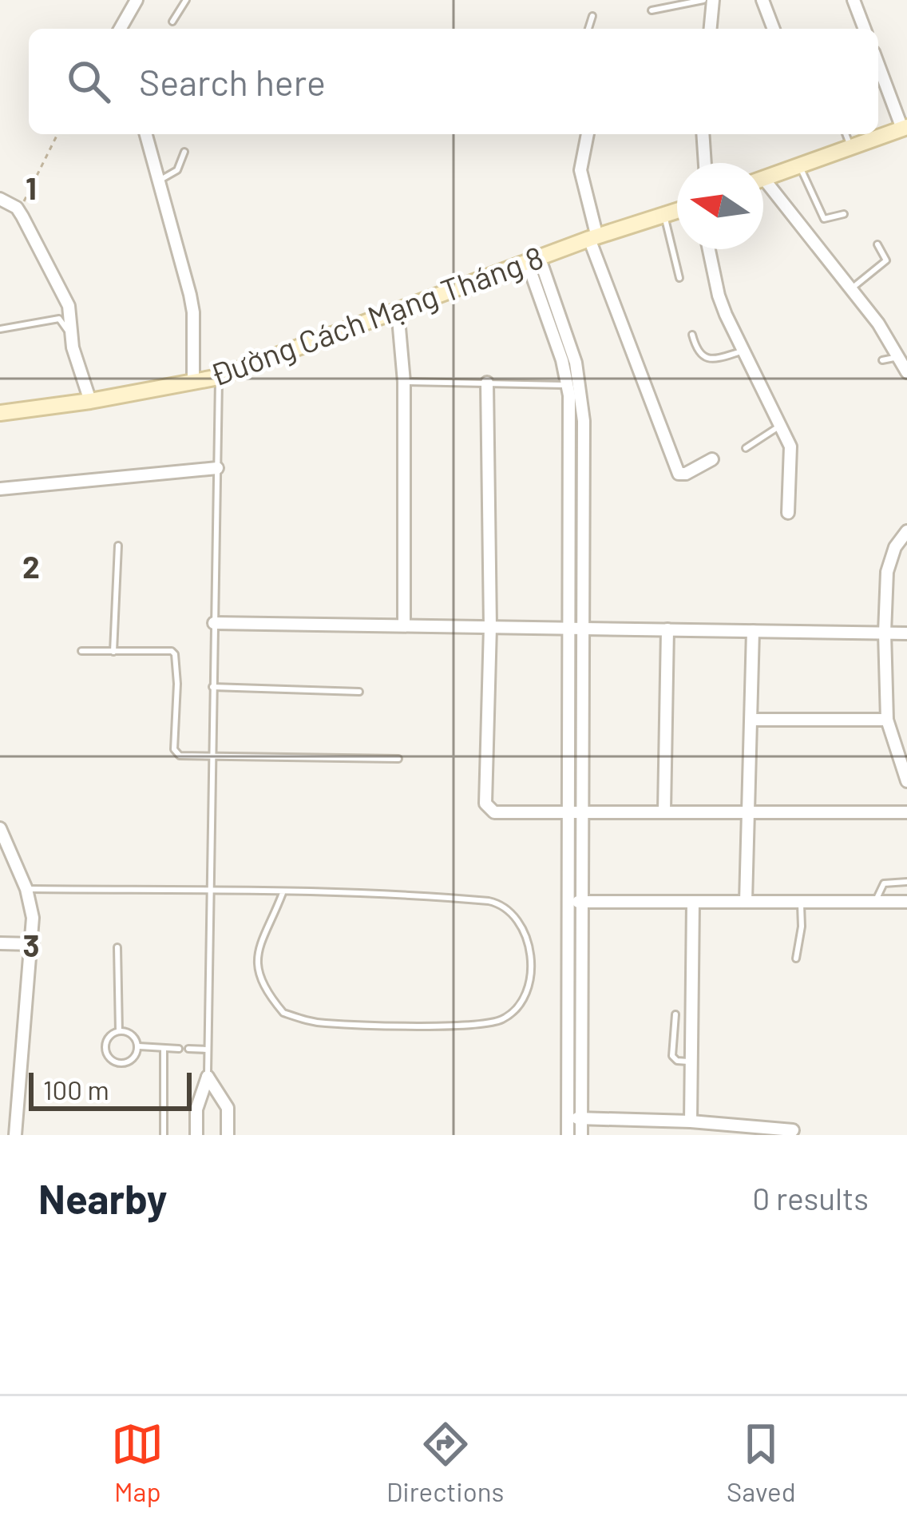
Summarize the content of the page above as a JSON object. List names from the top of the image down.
{
  "streets": {
    "street": ["Đường Cách Mạng Tháng 8"]
  },
  "scale_bar": "100 m",
  "north": "left",
  "page": {
    "search": "Search here",
    "scale": "100 m",
    "heading": ["Nearby", "0 results"],
    "nav": ["Map", "Directions", "Saved"]
  },
  "grid": {
    "rows": ["1", "2", "3"]
  }
}
